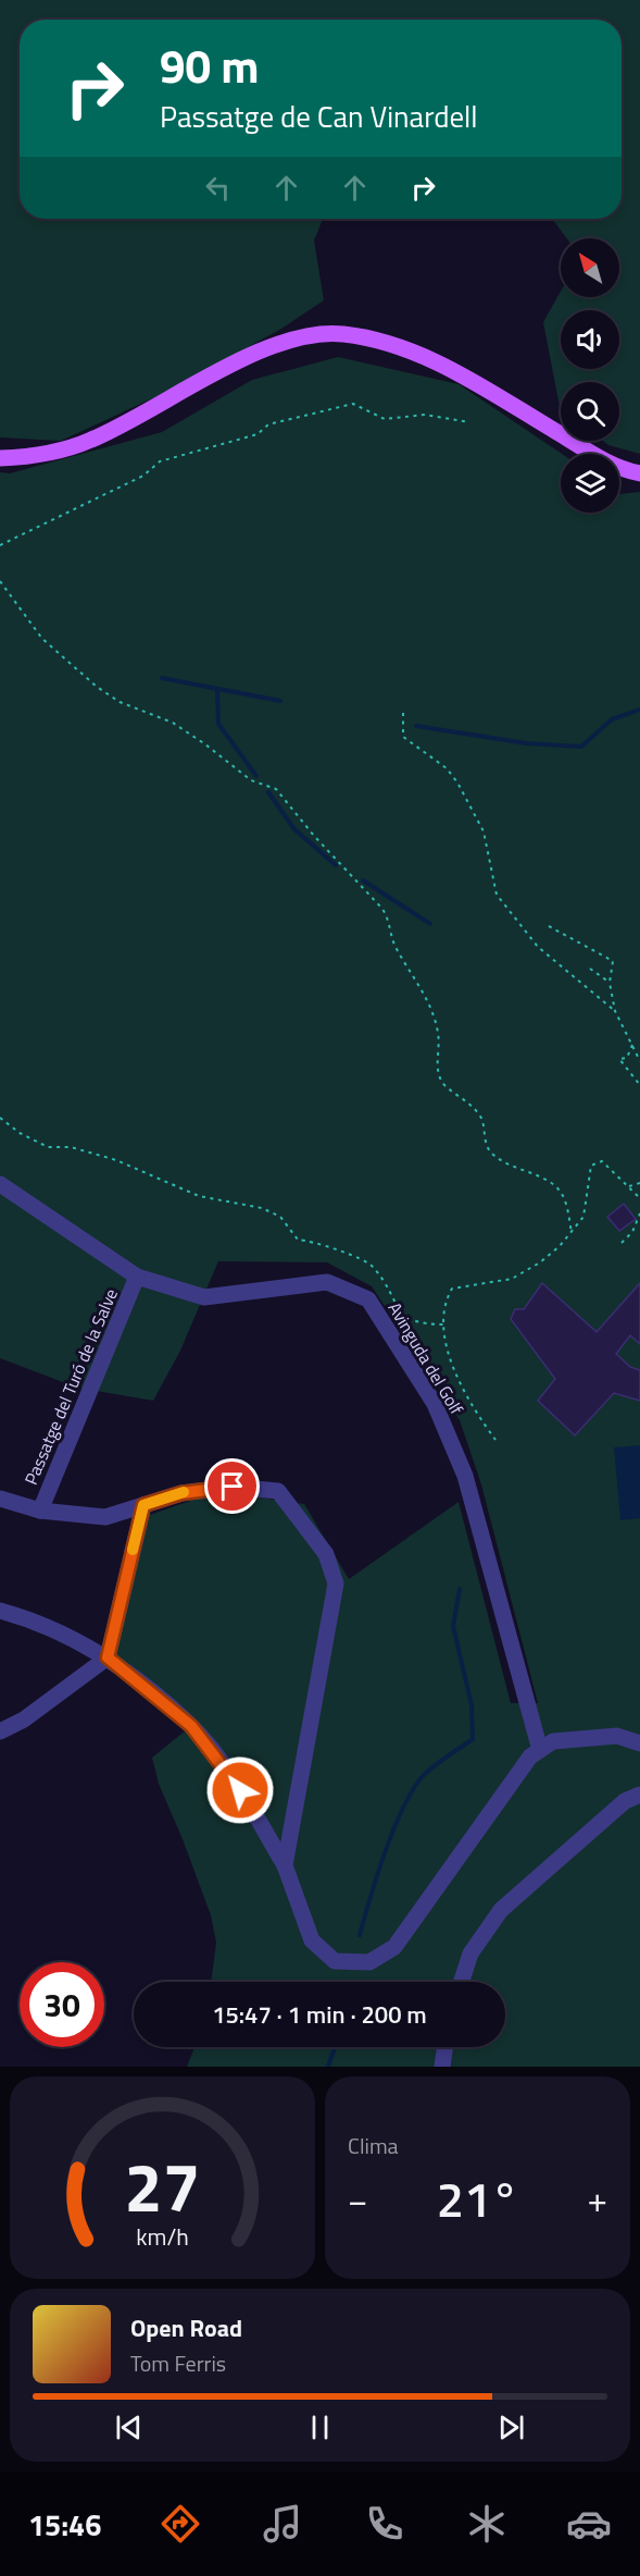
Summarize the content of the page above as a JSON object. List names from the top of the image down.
{
  "streets": {
    "street": ["Avinguda del Golf", "Passatge del Turó de la Salve"]
  },
  "crossings": [
    ["Avinguda del Golf", "Passatge del Turó de la Salve"]
  ],
  "north": "top left",
  "page": {
    "turn": ["90 m", "Passatge de Can Vinardell"],
    "limit": "30",
    "trip": "15:47 · 1 min · 200 m",
    "tile": "Clima",
    "heat": ["−", "21°", "+"],
    "song": ["Open Road", "Tom Ferris"],
    "tabs": "15:46",
    "gauge": ["27", "km/h"]
  }
}
